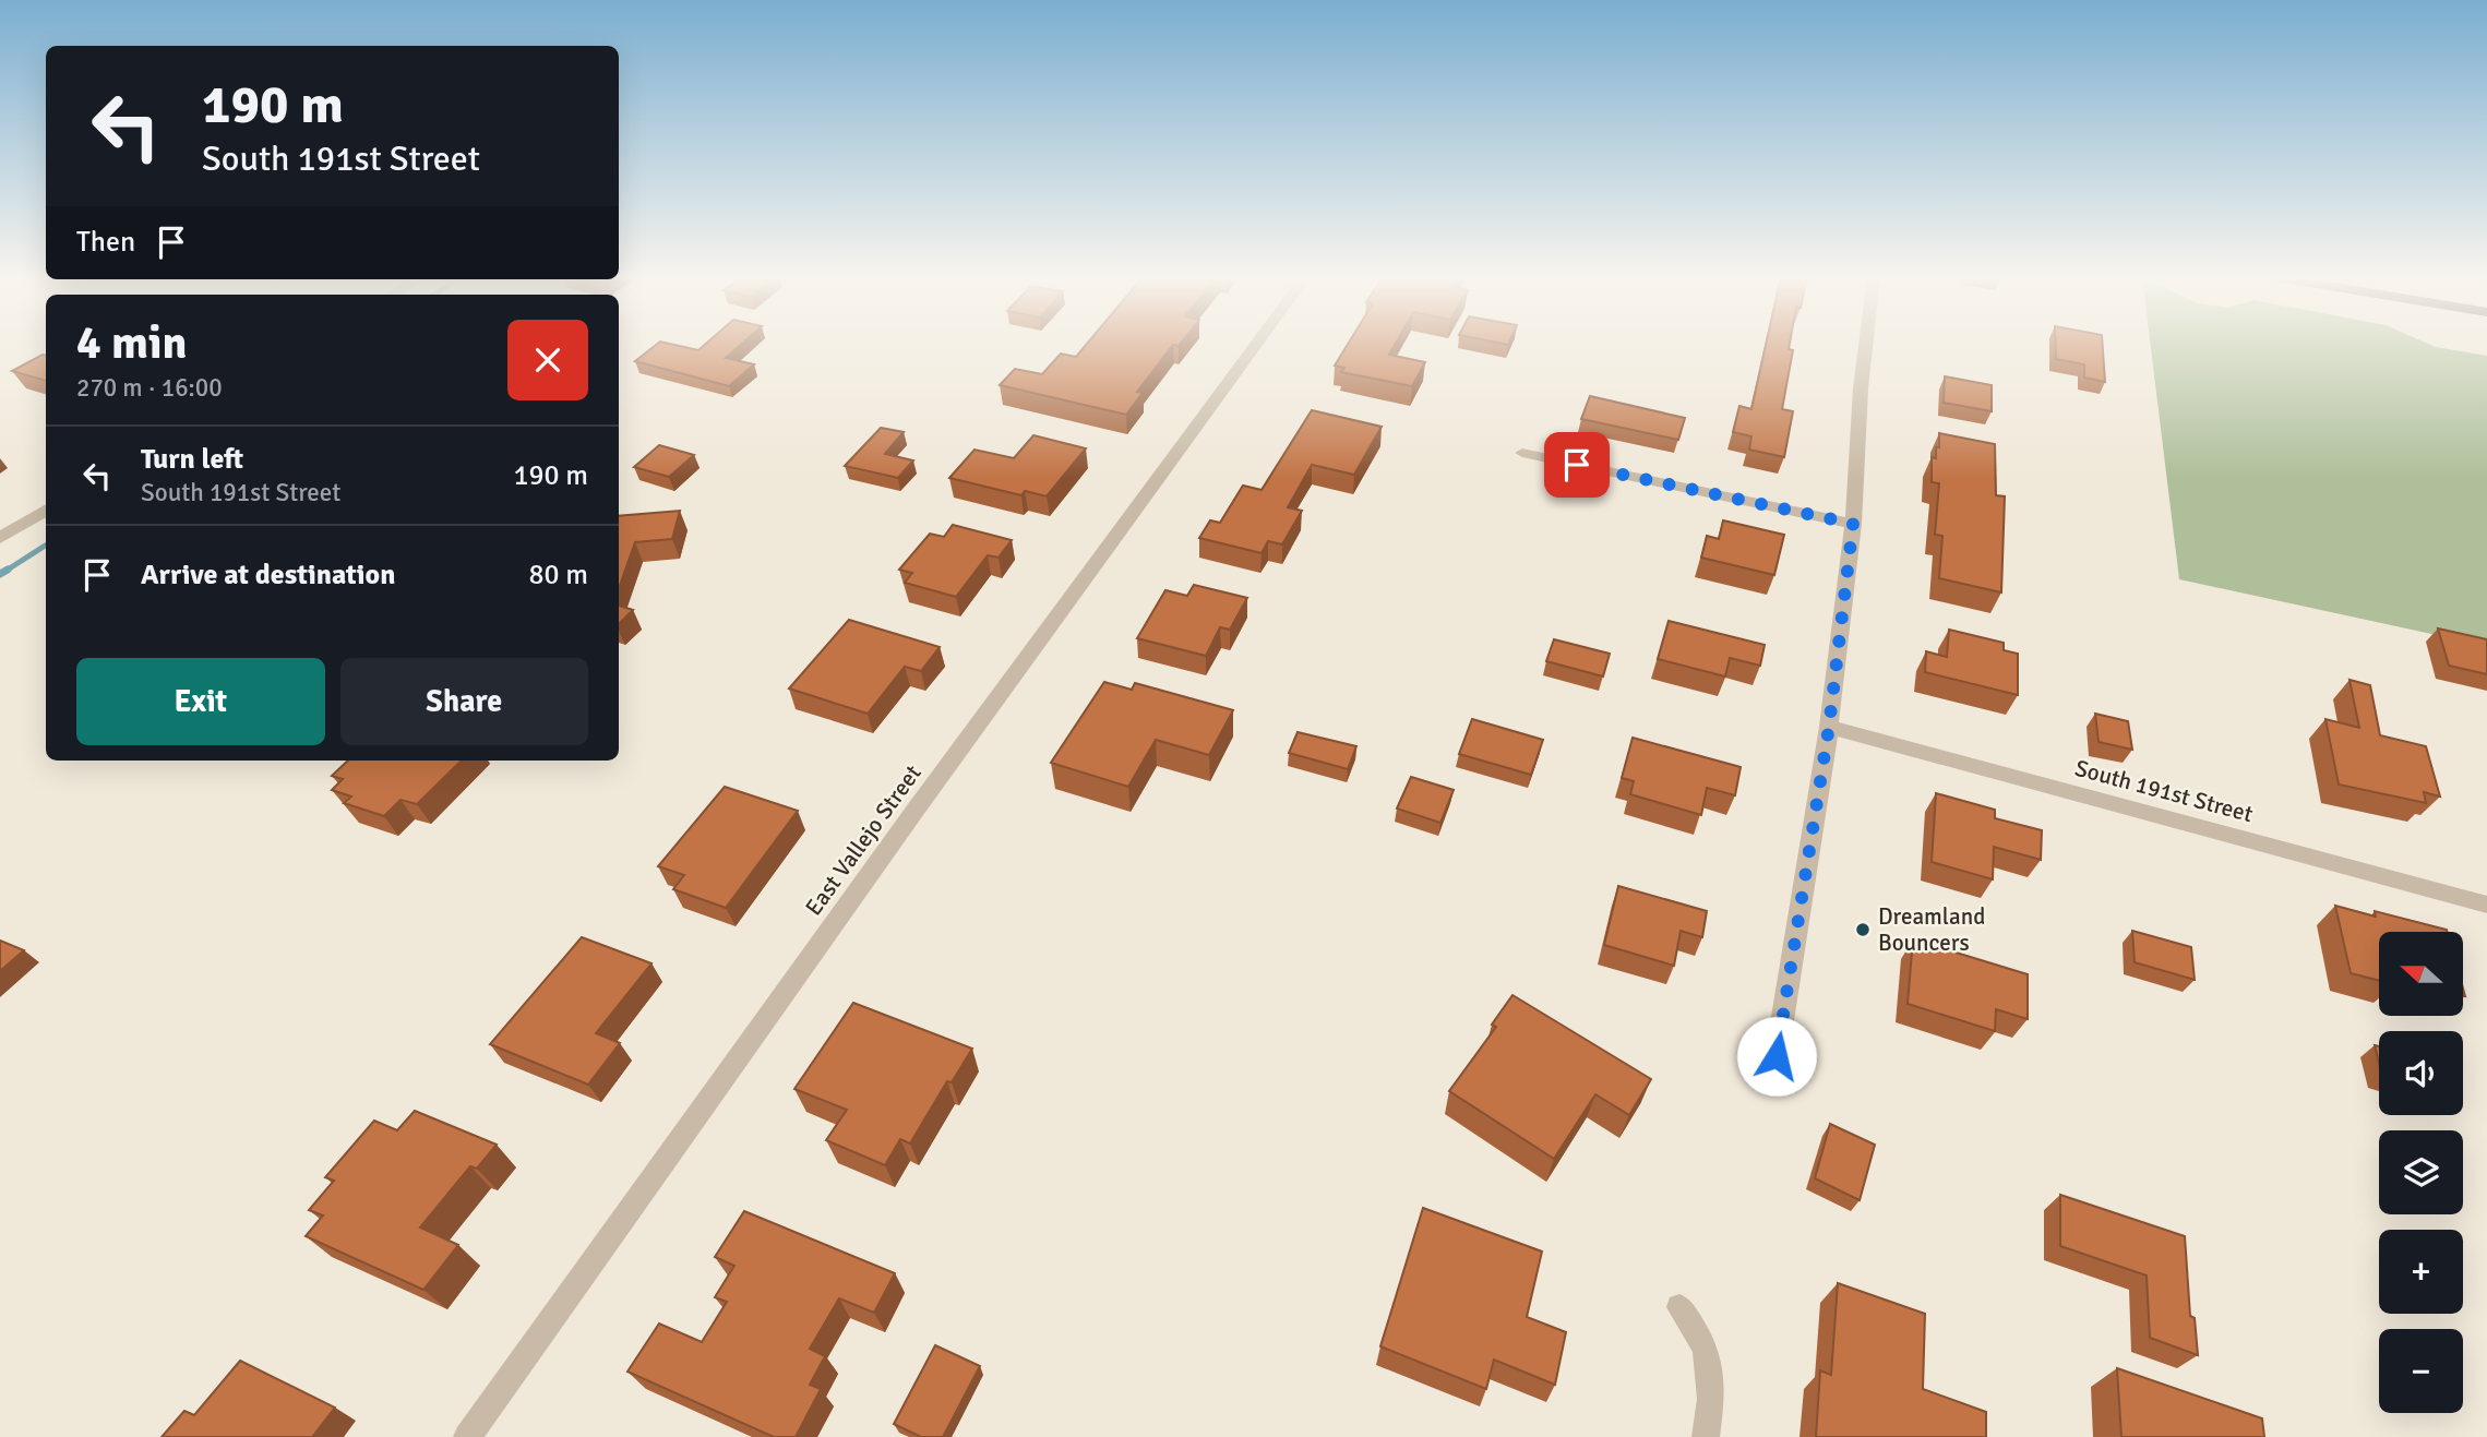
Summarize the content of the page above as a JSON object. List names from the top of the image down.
{
  "streets": {
    "street": ["South 191st Street", "East Vallejo Street"]
  },
  "places": ["Dreamland Bouncers"],
  "north": "left",
  "page": {
    "turn": ["190 m", "South 191st Street"],
    "then": "Then",
    "heading": ["4 min", "270 m · 16:00"],
    "list": [
      {
        "name": "Turn left",
        "note": "South 191st Street",
        "value": "190 m"
      },
      {
        "name": "Arrive at destination",
        "value": "80 m"
      }
    ],
    "buttons": ["Exit", "Share"],
    "map_buttons": ["+", "−"]
  }
}
